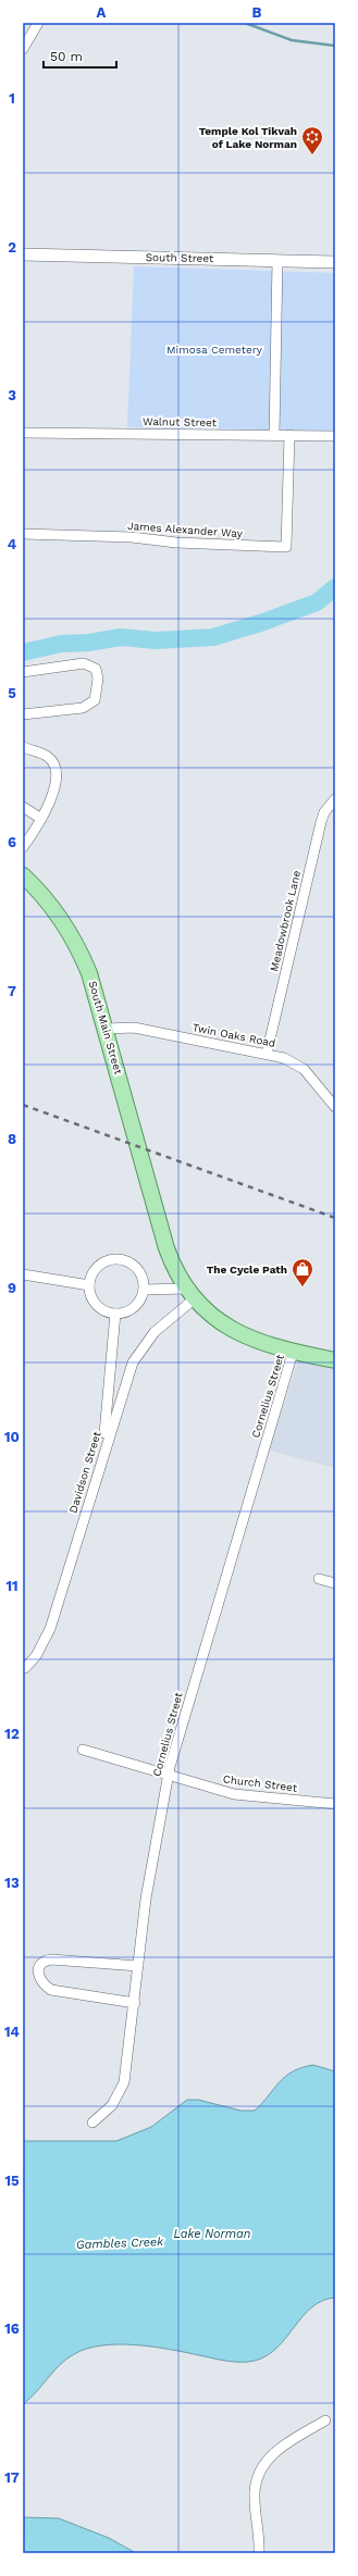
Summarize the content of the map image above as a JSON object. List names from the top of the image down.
{
  "streets": {
    "main road": ["South Main Street"],
    "street": [
      "South Street",
      "Walnut Street",
      "James Alexander Way",
      "Meadowbrook Lane",
      "Twin Oaks Road",
      "Cornelius Street",
      "Davidson Street",
      "Church Street"
    ]
  },
  "crossings": [
    ["Walnut Street", "James Alexander Way"],
    ["Meadowbrook Lane", "Twin Oaks Road"],
    ["South Main Street", "Twin Oaks Road"],
    ["South Main Street", "Cornelius Street"],
    ["South Main Street", "Davidson Street"],
    ["Cornelius Street", "Church Street"]
  ],
  "water": ["Lake Norman", "Gambles Creek"],
  "parks": ["Mimosa Cemetery"],
  "places": {
    "synagogue": ["Temple Kol Tikvah of Lake Norman"],
    "shop": ["The Cycle Path"]
  },
  "scale_bar": "50 m",
  "grid": {
    "columns": ["A", "B"],
    "rows": [
      "1",
      "2",
      "3",
      "4",
      "5",
      "6",
      "7",
      "8",
      "9",
      "10",
      "11",
      "12",
      "13",
      "14",
      "15",
      "16",
      "17"
    ]
  }
}
